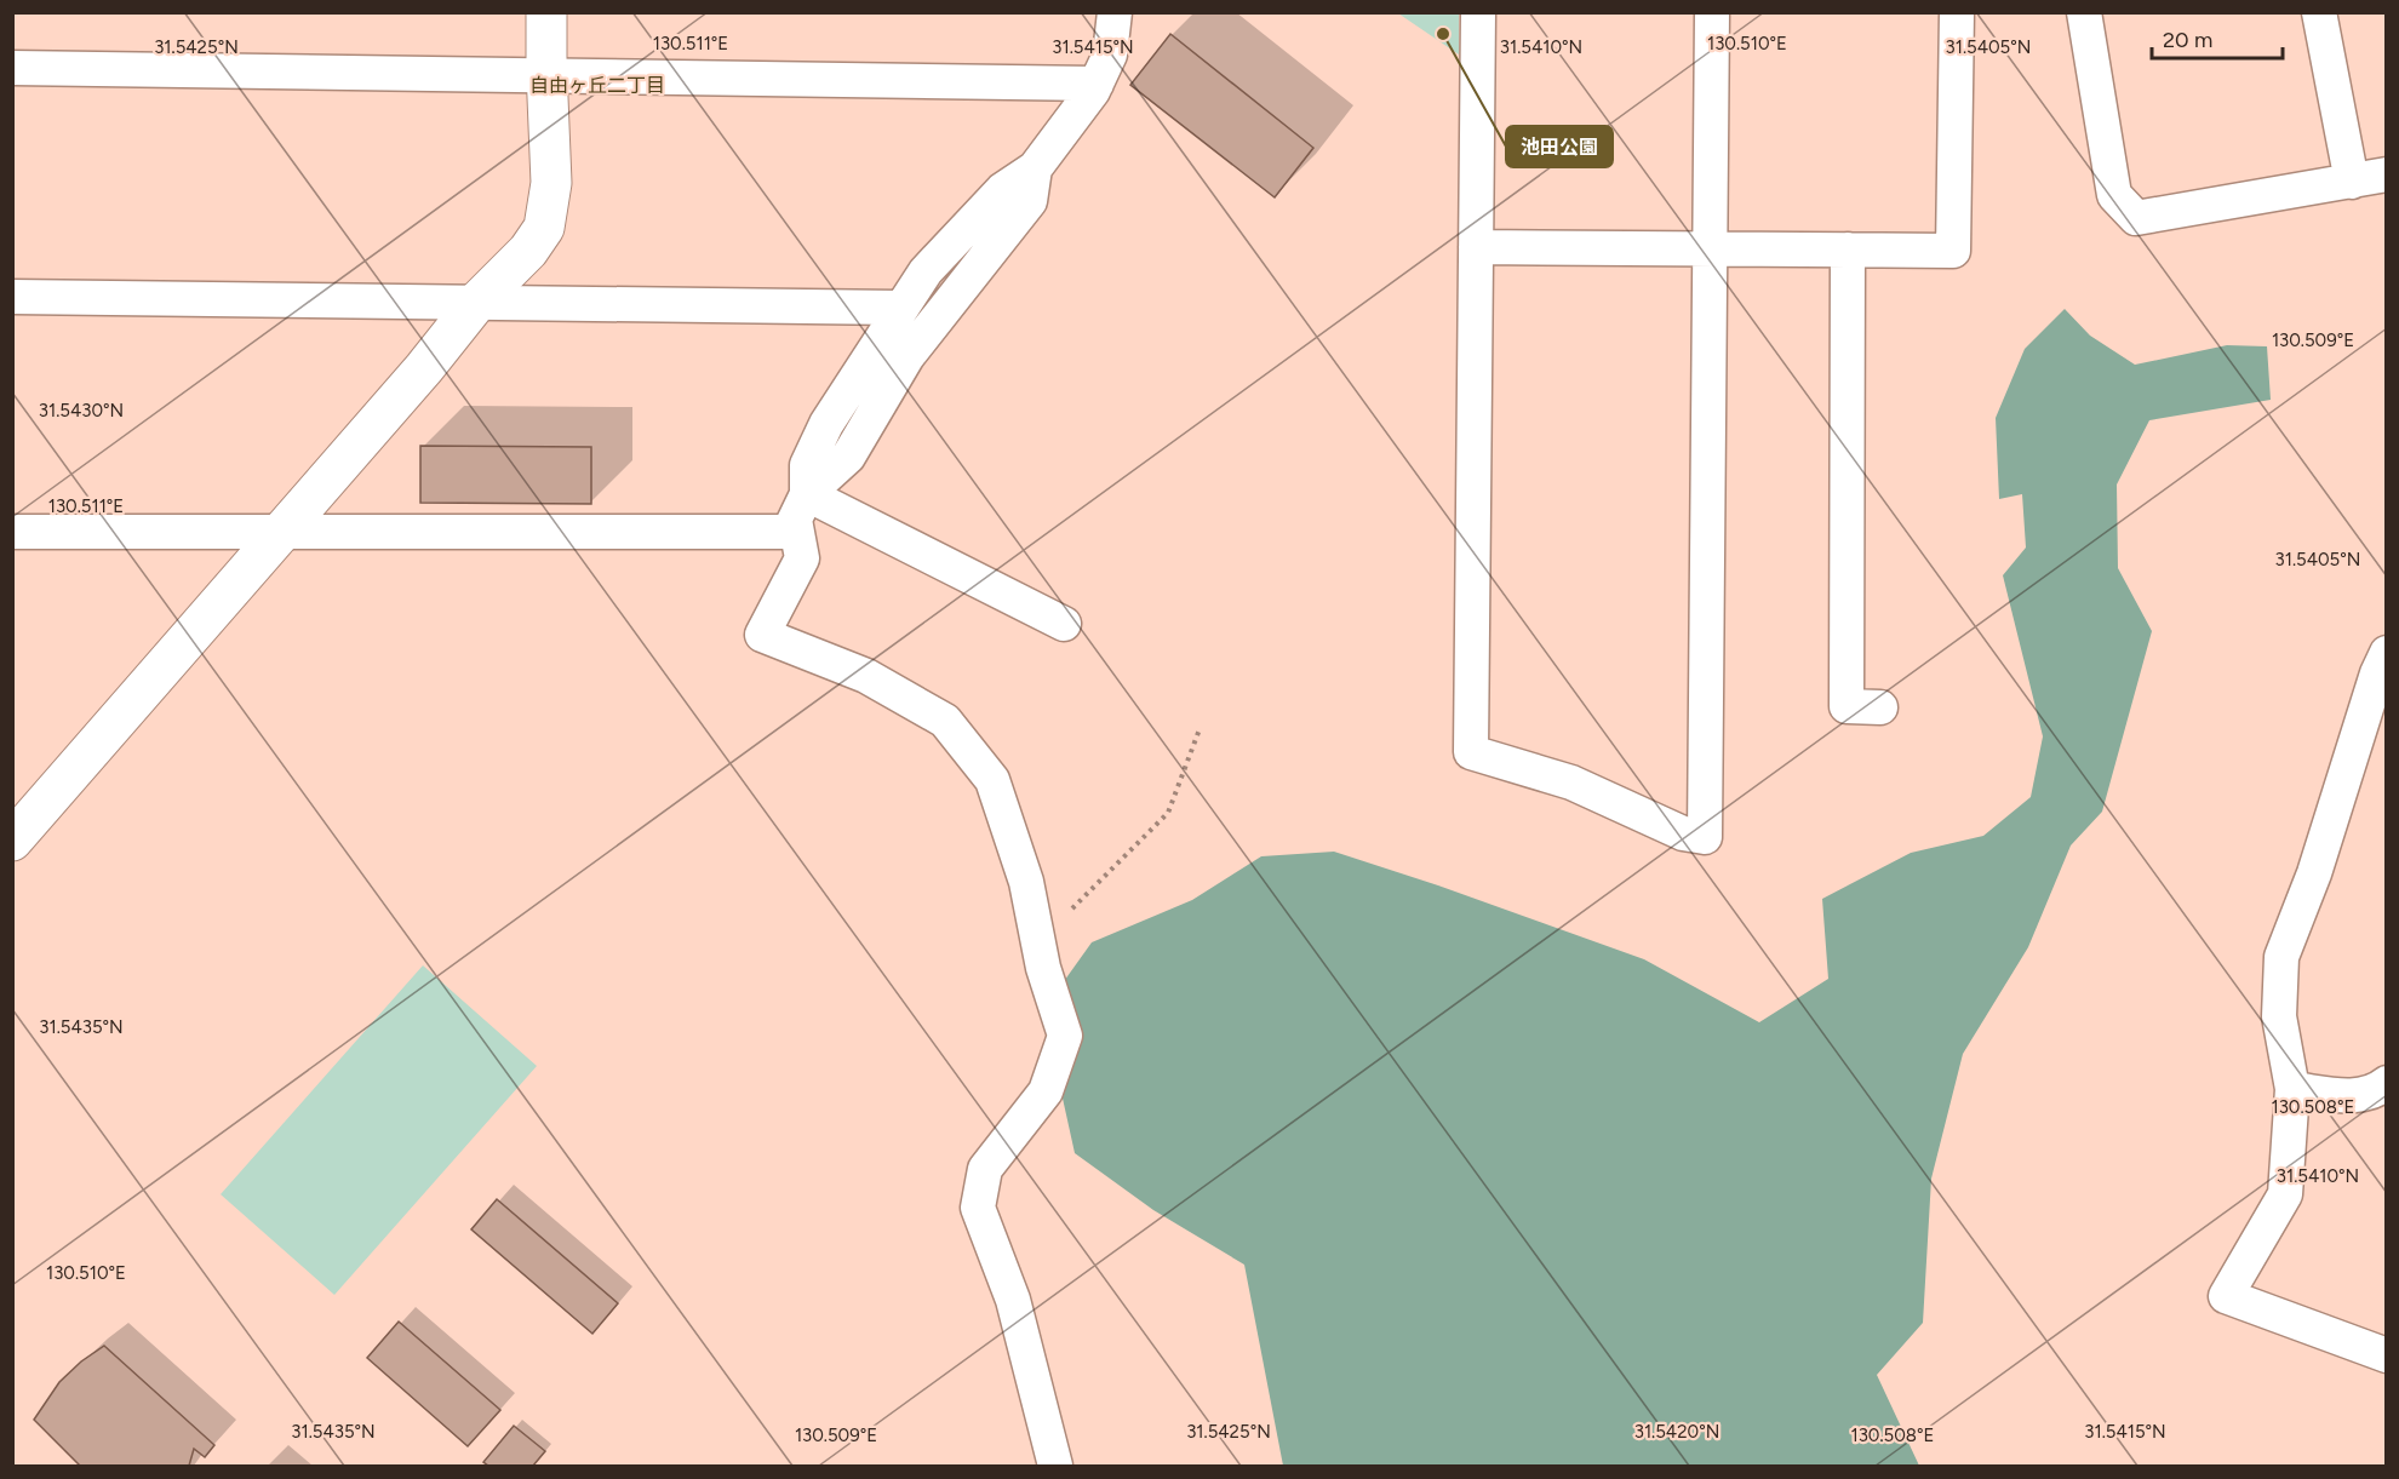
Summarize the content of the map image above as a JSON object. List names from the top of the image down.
{
  "districts": ["自由ヶ丘二丁目"],
  "places": ["池田公園"],
  "scale_bar": "20 m",
  "coordinates": [
    "130.511°E",
    "130.510°E",
    "31.5425°N",
    "31.5415°N",
    "31.5410°N",
    "31.5405°N",
    "130.509°E",
    "31.5430°N",
    "31.5435°N",
    "130.508°E",
    "31.5420°N"
  ]
}
